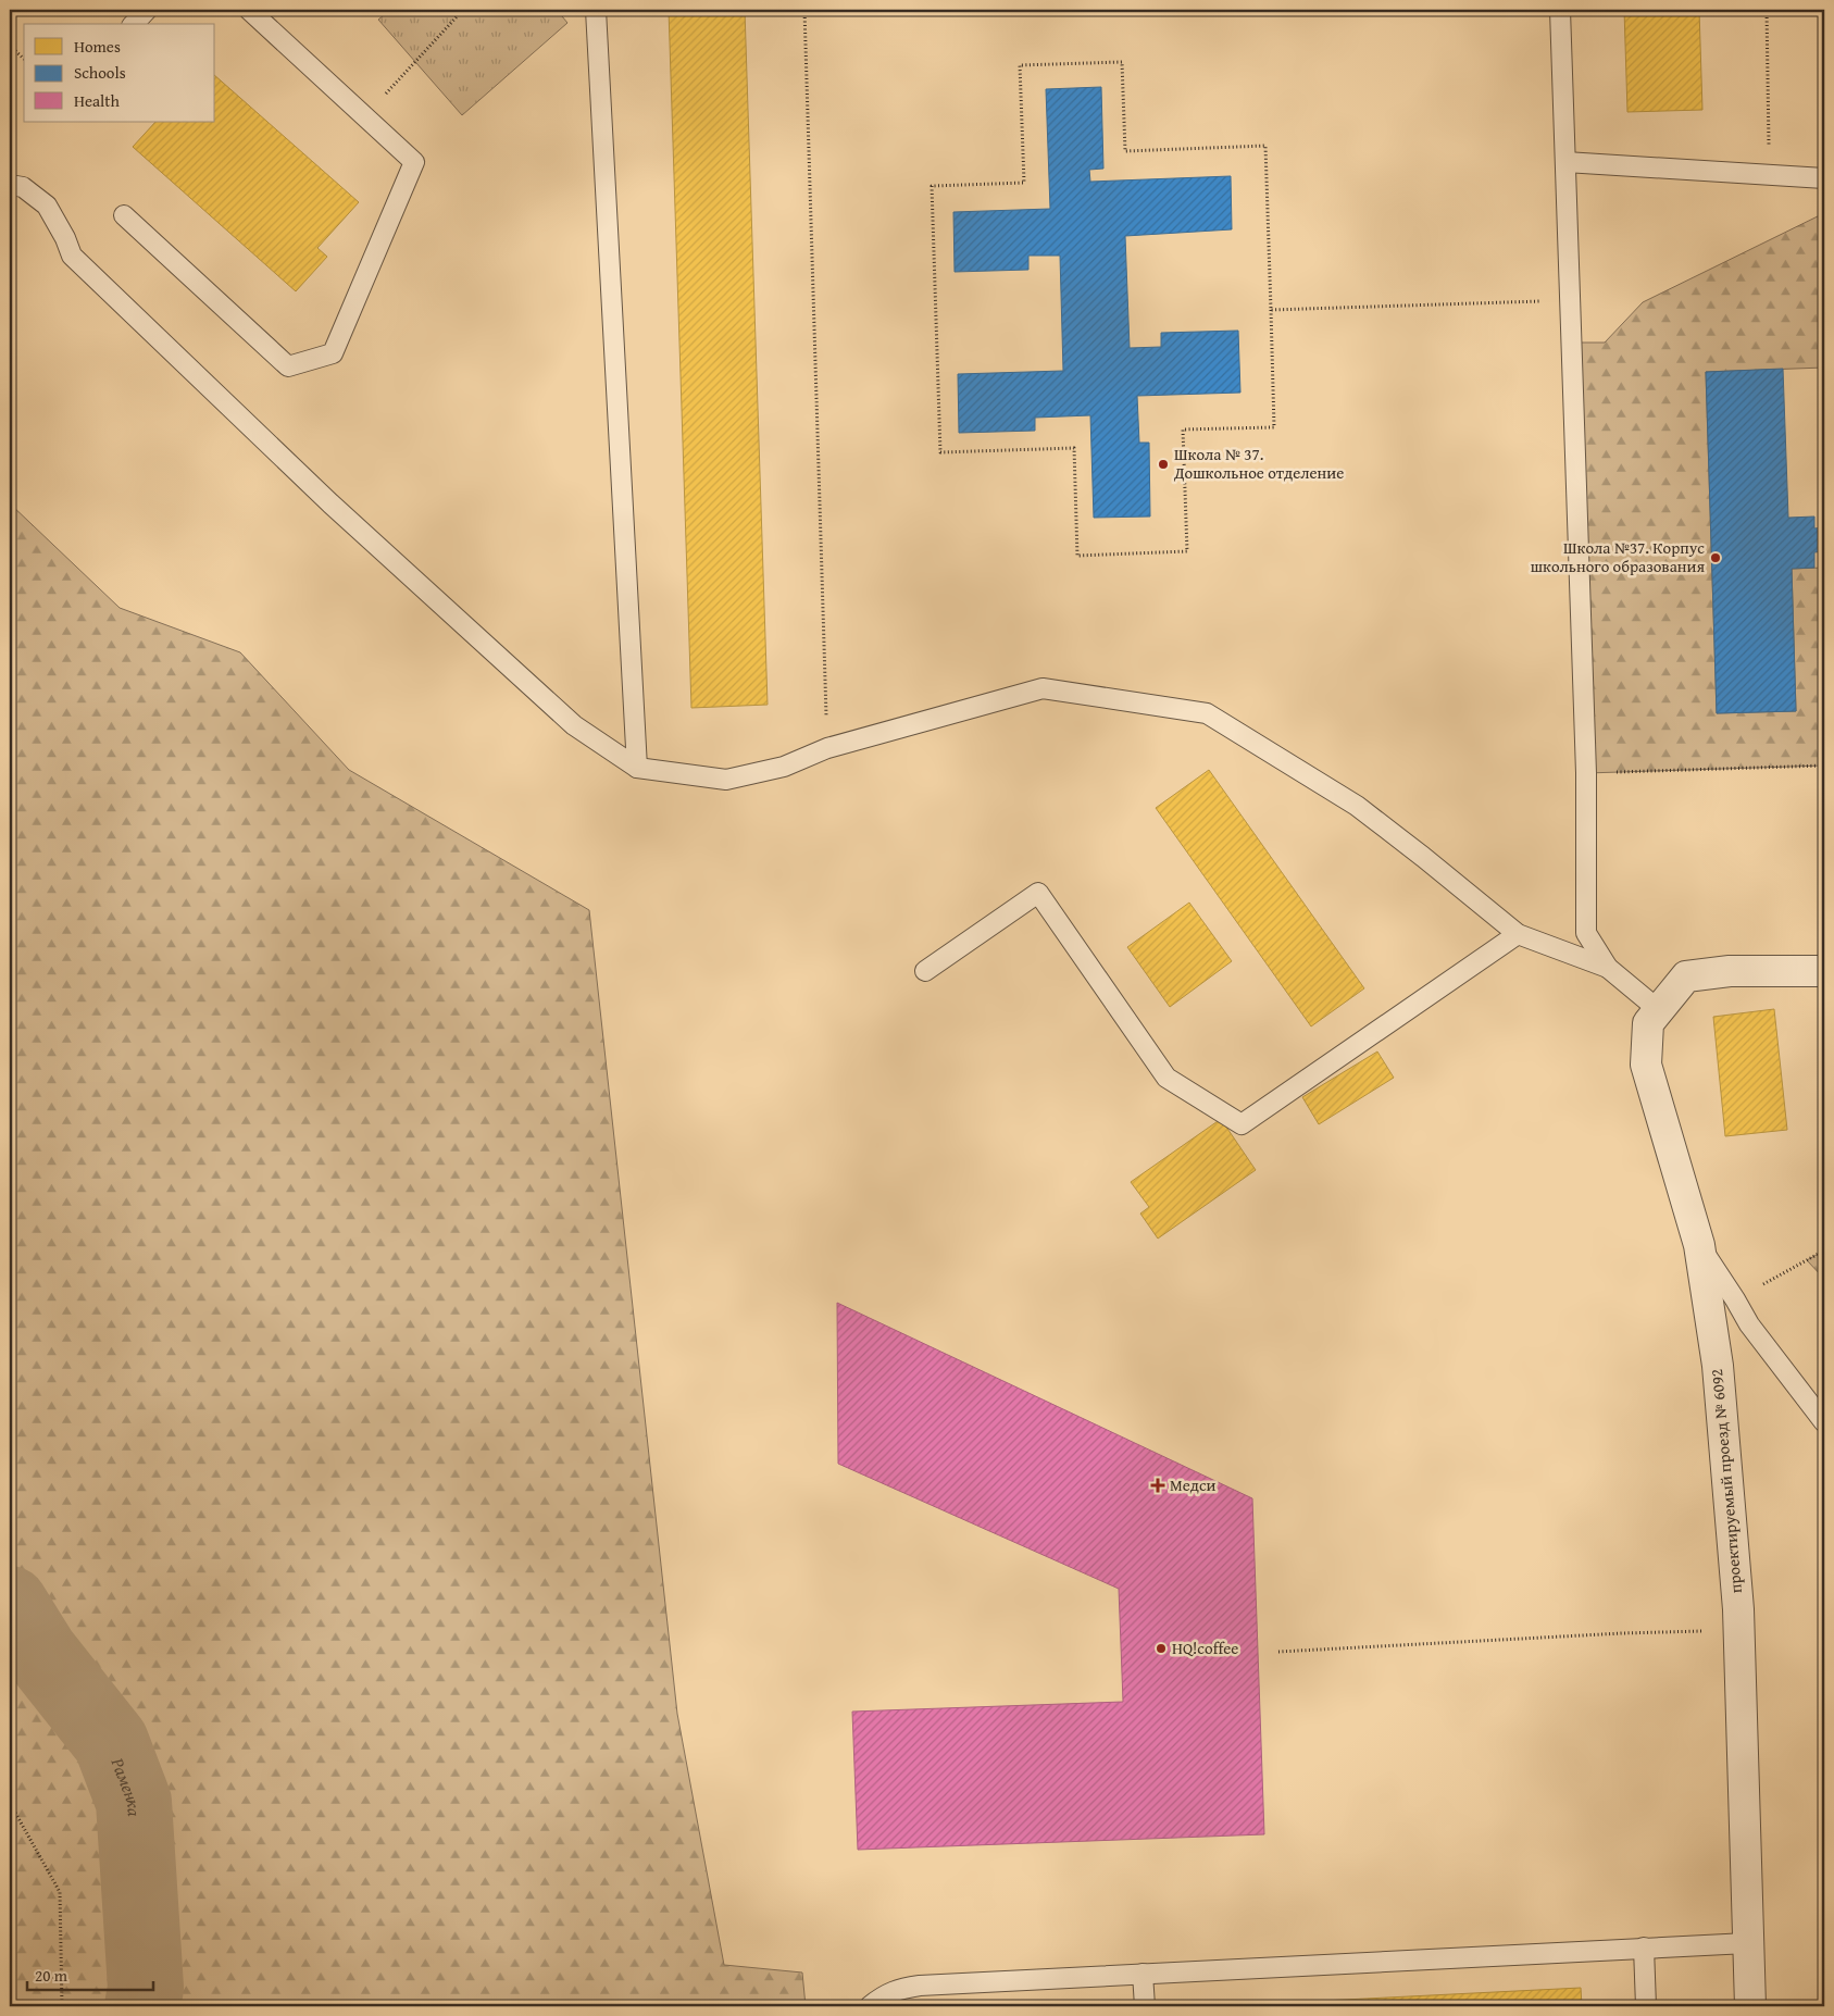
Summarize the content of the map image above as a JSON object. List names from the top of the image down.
{
  "streets": {
    "street": ["проектируемый проезд № 6092"]
  },
  "water": ["Раменка"],
  "places": {
    "other": ["Школа № 37. Дошкольное отделение", "Школа №37. Корпус школьного образования", "HQ!coffee"],
    "health": ["Медси"]
  },
  "legend": ["Homes", "Schools", "Health"],
  "scale_bar": "20 m"
}
